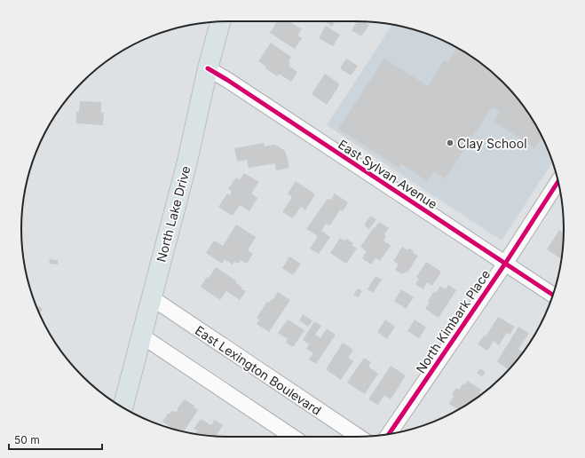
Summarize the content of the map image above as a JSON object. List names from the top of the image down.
{
  "streets": {
    "main road": ["North Lake Drive"],
    "street": ["East Sylvan Avenue", "North Kimbark Place", "East Lexington Boulevard"]
  },
  "crossings": [
    ["East Sylvan Avenue", "North Lake Drive"],
    ["East Sylvan Avenue", "North Kimbark Place"],
    ["North Lake Drive", "East Lexington Boulevard"]
  ],
  "places": ["Clay School"],
  "scale_bar": "50 m"
}
